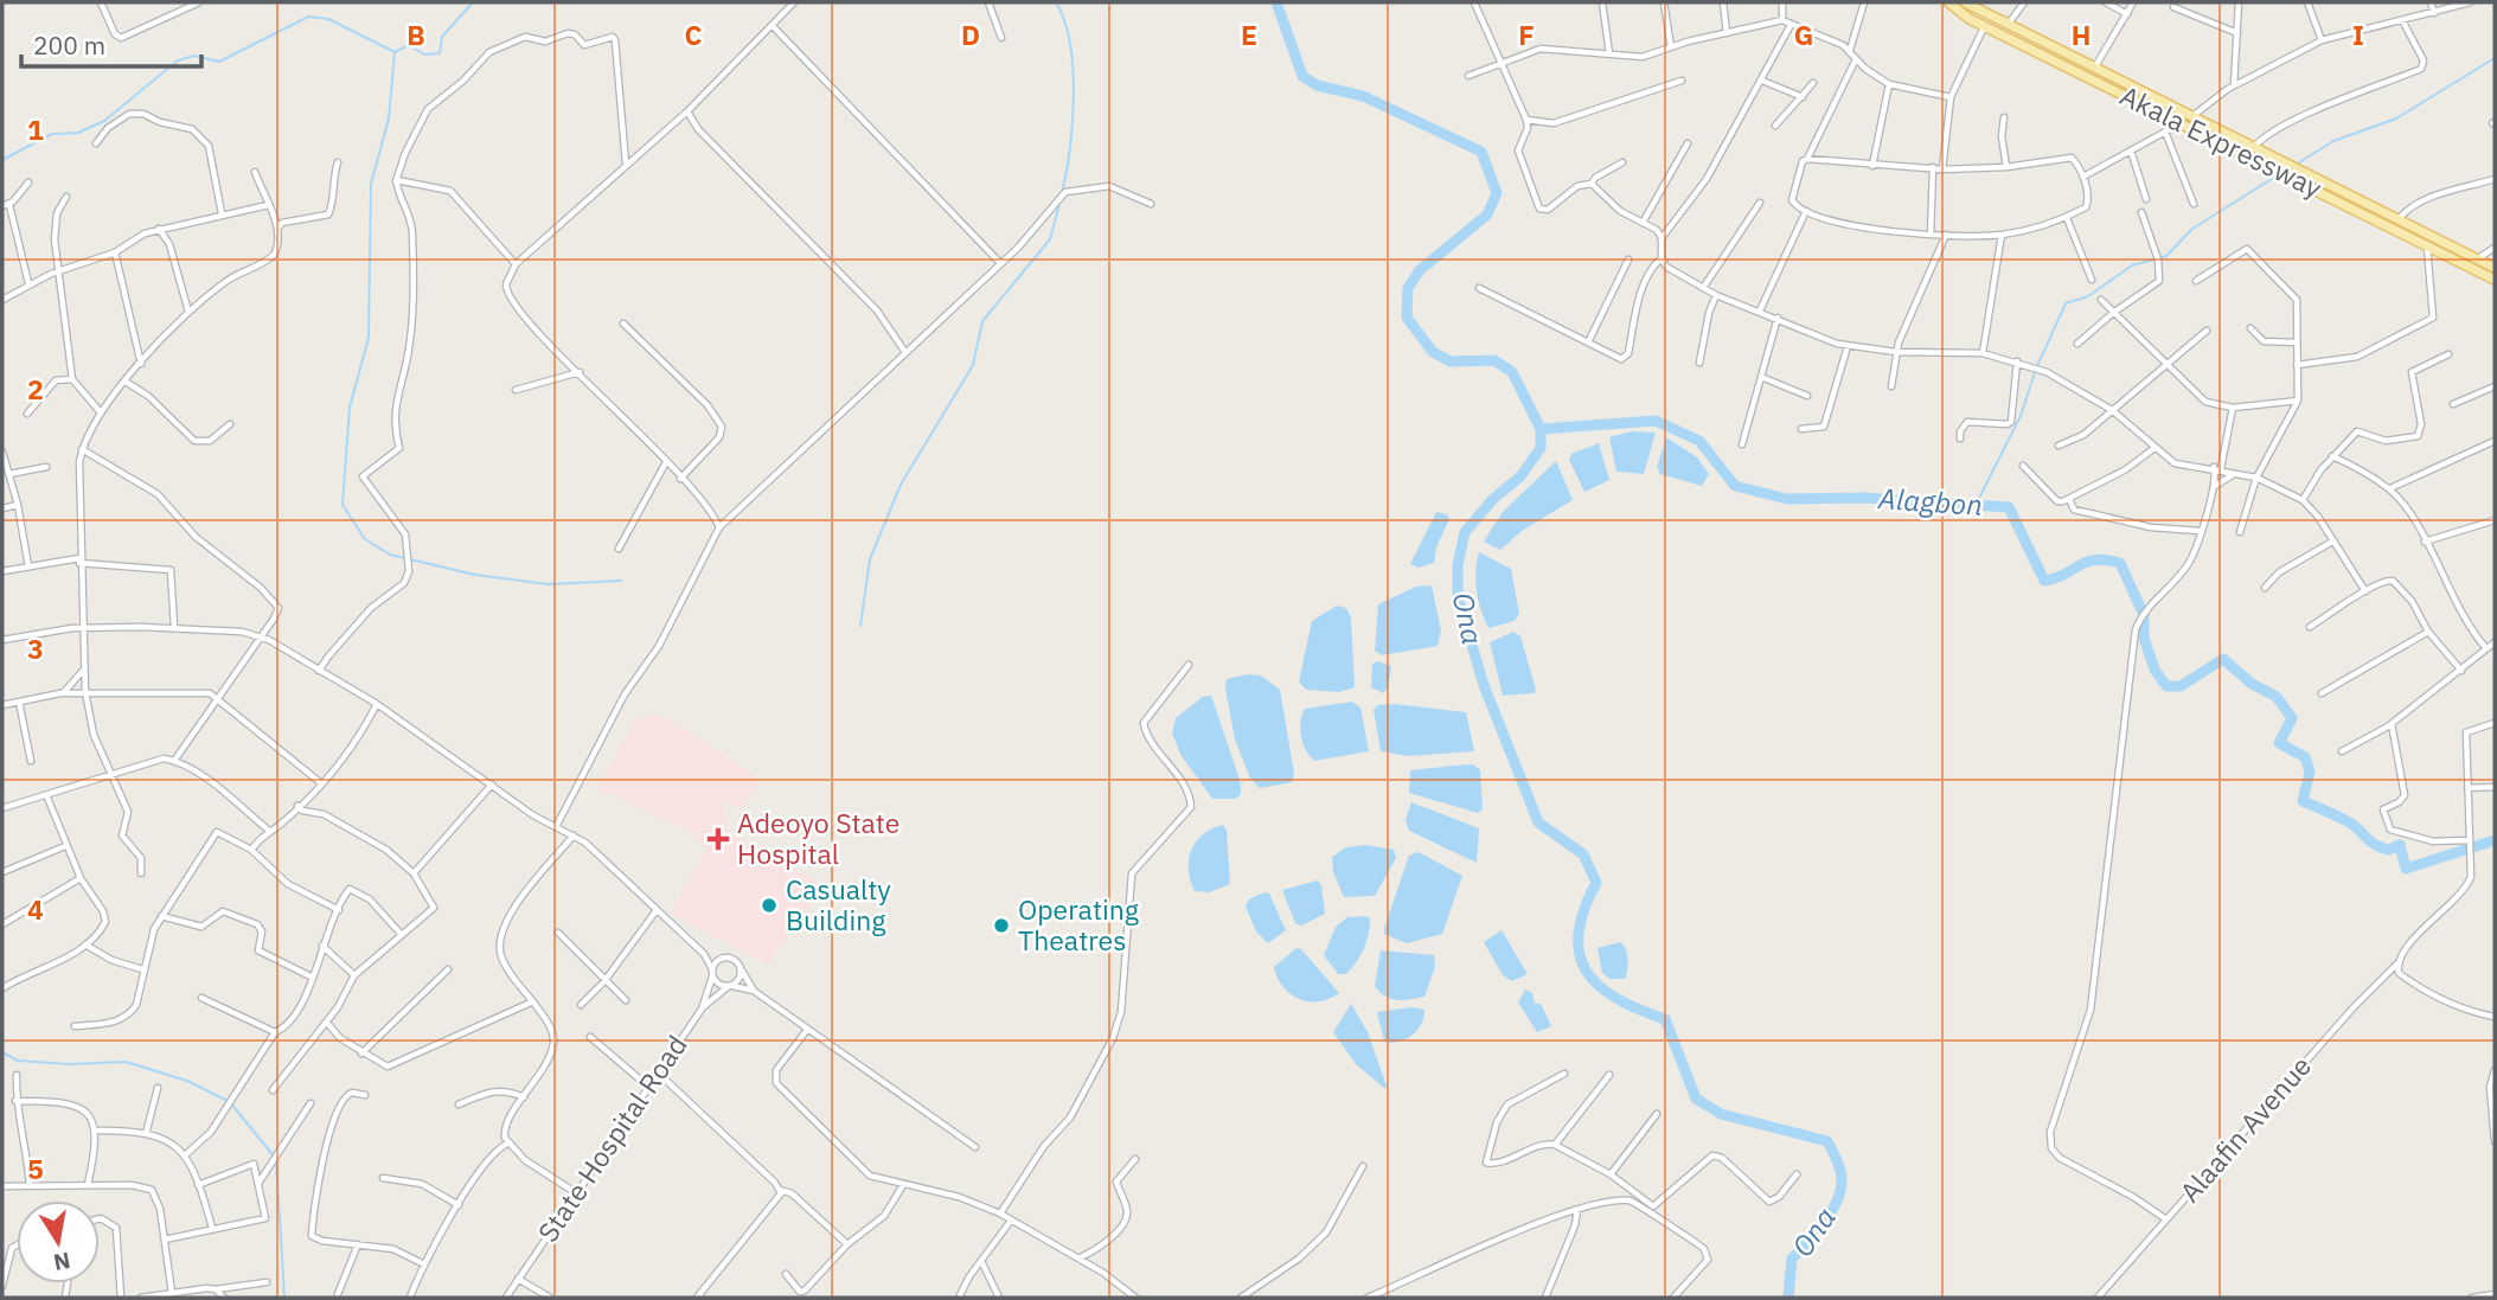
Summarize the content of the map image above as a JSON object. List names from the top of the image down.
{
  "streets": {
    "main road": ["Akala Expressway"],
    "street": ["Alaafin Avenue", "State Hospital Road"]
  },
  "water": ["Alagbon", "Ona"],
  "places": {
    "health": ["Adeoyo State Hospital"],
    "other": ["Casualty Building", "Operating Theatres"]
  },
  "scale_bar": "200 m",
  "north": "bottom",
  "grid": {
    "columns": [
      "B",
      "C",
      "D",
      "E",
      "F",
      "G",
      "H",
      "I"
    ],
    "rows": [
      "1",
      "2",
      "3",
      "4",
      "5"
    ]
  }
}
